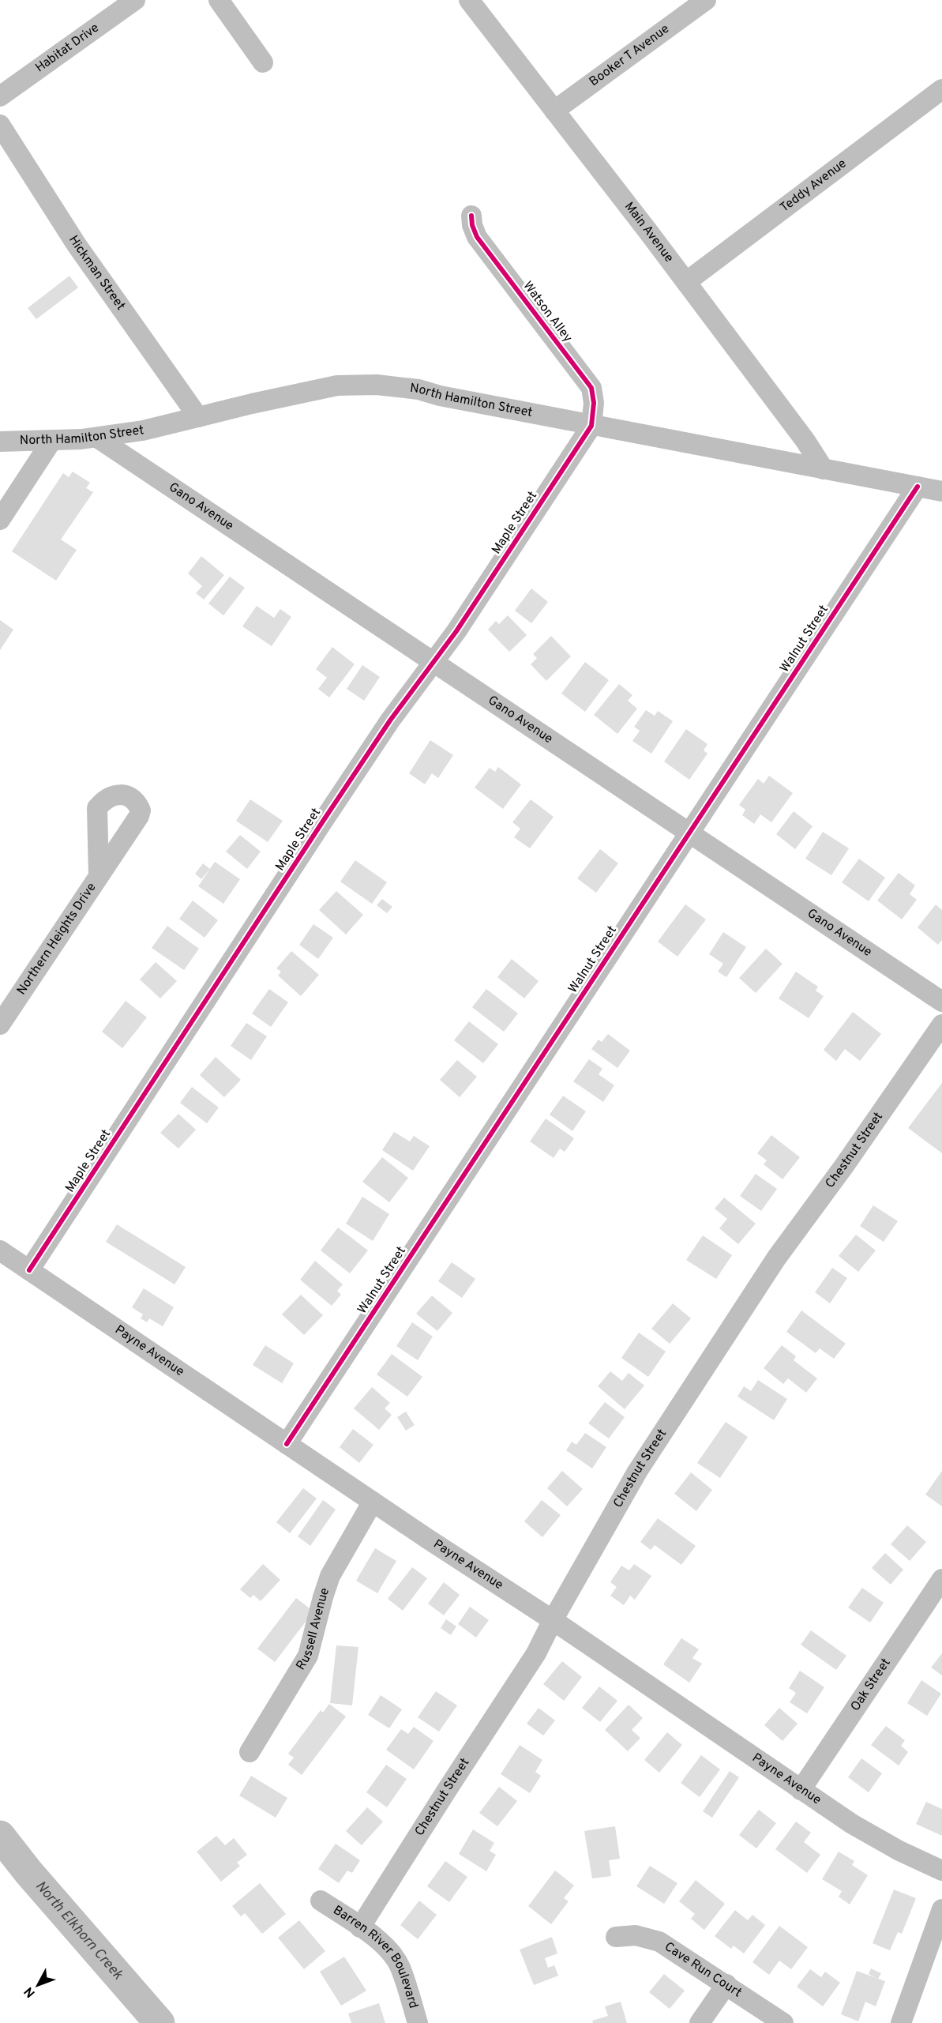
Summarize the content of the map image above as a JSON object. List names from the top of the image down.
{
  "streets": {
    "street": [
      "Habitat Drive",
      "Booker T Avenue",
      "Teddy Avenue",
      "Main Avenue",
      "Hickman Street",
      "Watson Alley",
      "North Hamilton Street",
      "Gano Avenue",
      "Maple Street",
      "Walnut Street",
      "Northern Heights Drive",
      "Chestnut Street",
      "Payne Avenue",
      "Russell Avenue",
      "Oak Street",
      "Barren River Boulevard",
      "Cave Run Court"
    ]
  },
  "crossings": [
    ["Booker T Avenue", "Main Avenue"],
    ["Teddy Avenue", "Main Avenue"],
    ["Main Avenue", "North Hamilton Street"],
    ["Hickman Street", "North Hamilton Street"],
    ["Watson Alley", "North Hamilton Street"],
    ["Watson Alley", "Maple Street"],
    ["North Hamilton Street", "Gano Avenue"],
    ["North Hamilton Street", "Maple Street"],
    ["North Hamilton Street", "Walnut Street"],
    ["Gano Avenue", "Maple Street"],
    ["Gano Avenue", "Walnut Street"],
    ["Maple Street", "Payne Avenue"],
    ["Walnut Street", "Payne Avenue"],
    ["Chestnut Street", "Payne Avenue"],
    ["Chestnut Street", "Barren River Boulevard"],
    ["Payne Avenue", "Russell Avenue"],
    ["Payne Avenue", "Oak Street"]
  ],
  "water": ["North Elkhorn Creek"],
  "north": "bottom left"
}
